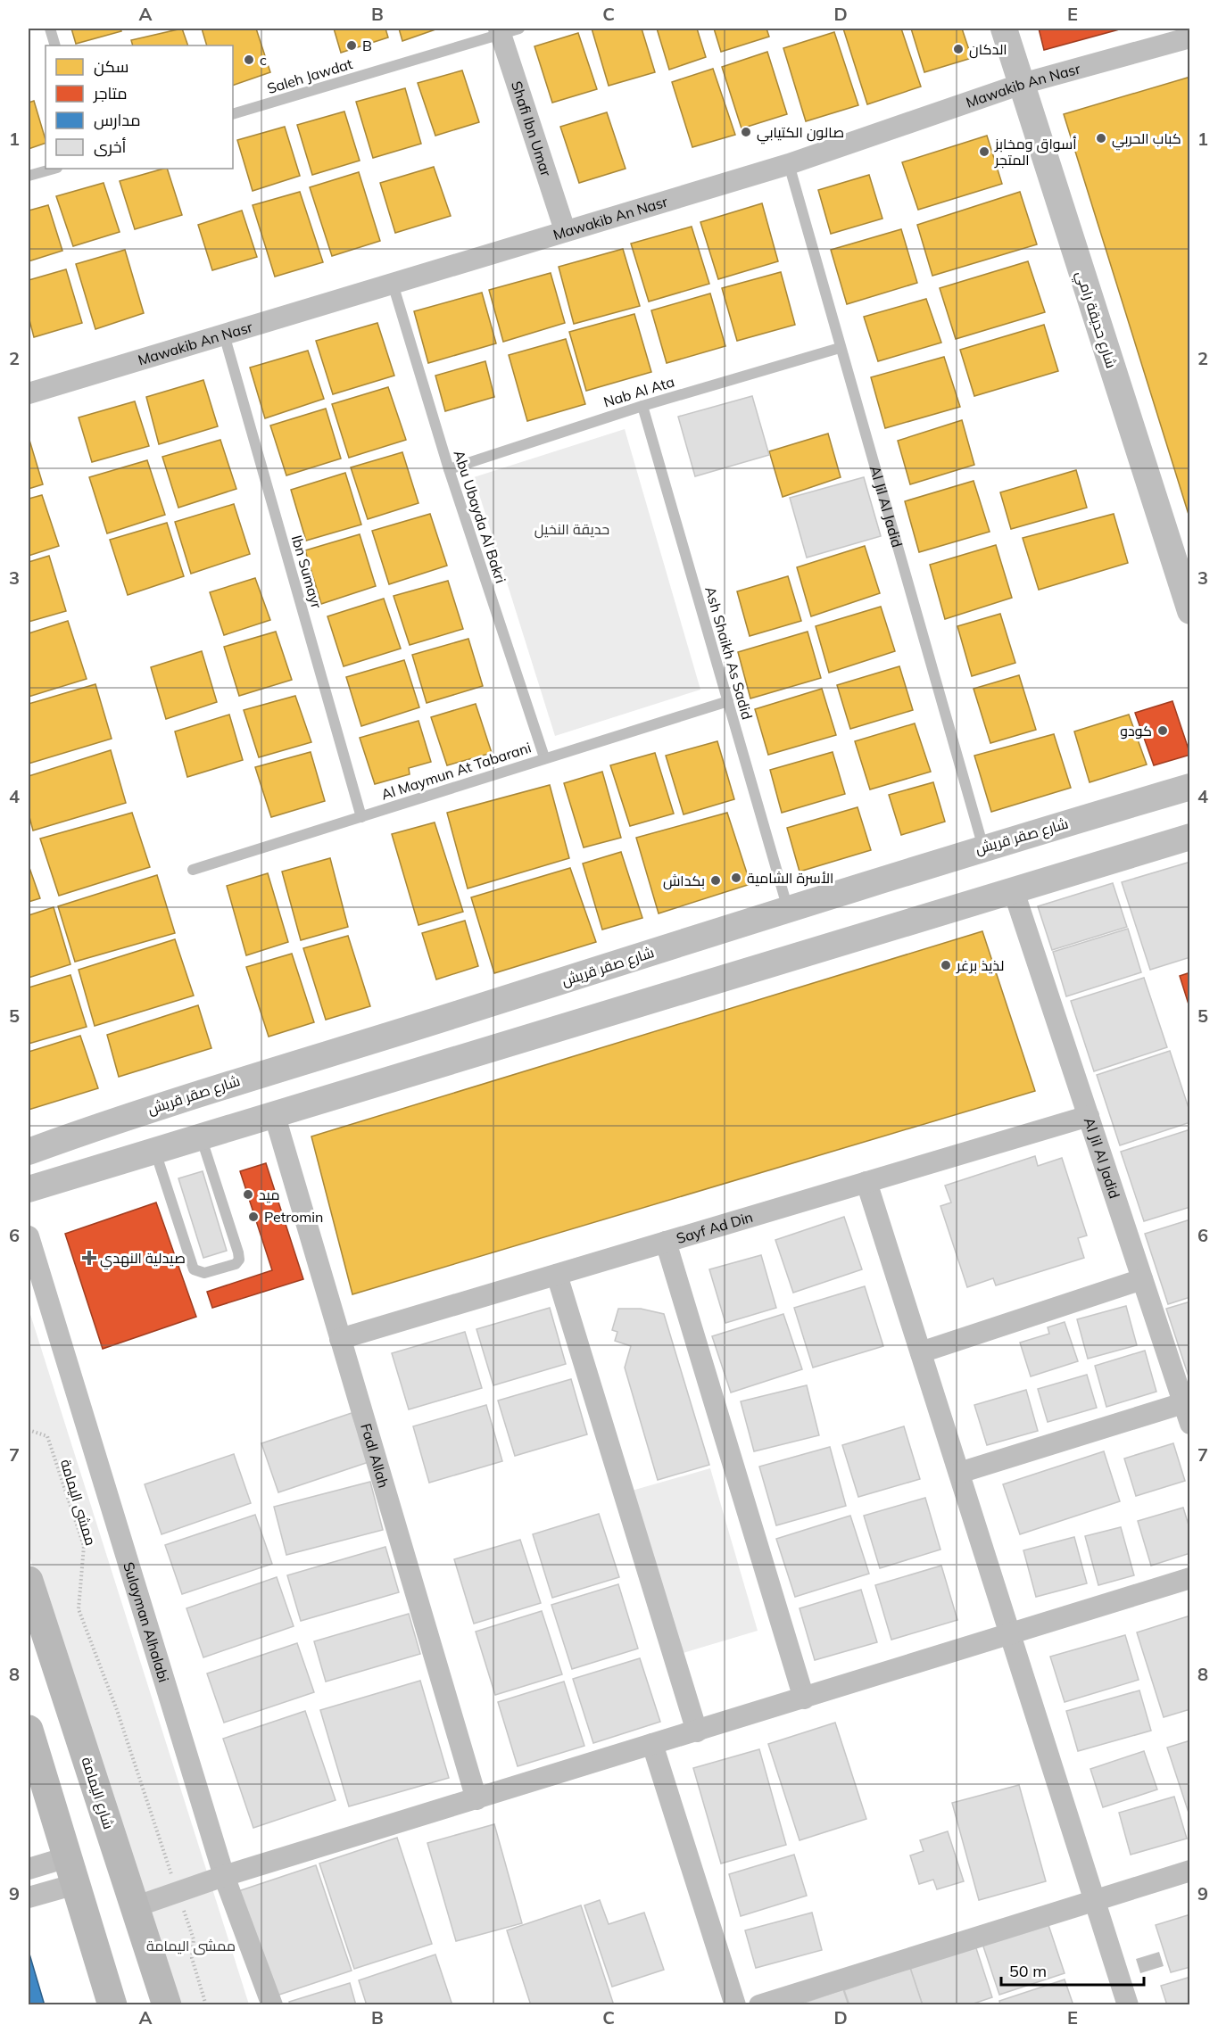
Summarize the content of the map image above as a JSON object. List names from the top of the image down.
{
  "streets": {
    "main road": ["شارع اليمامة"],
    "street": [
      "Mawakib An Nasr",
      "Shafi Ibn Umar",
      "شارع حديقة رامي",
      "Al Jil Al Jadid",
      "شارع صقر قريش",
      "Sayf Ad Din",
      "Fadl Allah",
      "Sulayman Alhalabi"
    ],
    "lane": [
      "Saleh Jawdat",
      "Nab Al Ata",
      "Abu Ubayda Al Bakri",
      "Ibn Sumayr",
      "Ash Shaikh As Sadid",
      "Al Maymun At Tabarani"
    ],
    "path": ["ممشى اليمامة"]
  },
  "crossings": [
    ["Saleh Jawdat", "Shafi Ibn Umar"],
    ["Mawakib An Nasr", "Shafi Ibn Umar"],
    ["Mawakib An Nasr", "شارع حديقة رامي"],
    ["Mawakib An Nasr", "Al Jil Al Jadid"],
    ["Mawakib An Nasr", "Abu Ubayda Al Bakri"],
    ["Mawakib An Nasr", "Ibn Sumayr"],
    ["Nab Al Ata", "Al Jil Al Jadid"],
    ["Nab Al Ata", "Abu Ubayda Al Bakri"],
    ["Nab Al Ata", "Ash Shaikh As Sadid"],
    ["Al Jil Al Jadid", "شارع صقر قريش"],
    ["Al Jil Al Jadid", "Sayf Ad Din"],
    ["Abu Ubayda Al Bakri", "Al Maymun At Tabarani"],
    ["Ibn Sumayr", "Al Maymun At Tabarani"],
    ["Ash Shaikh As Sadid", "Al Maymun At Tabarani"],
    ["Ash Shaikh As Sadid", "شارع صقر قريش"],
    ["Sayf Ad Din", "Fadl Allah"]
  ],
  "parks": ["حديقة النخيل", "ممشى اليمامة"],
  "places": {
    "other": [
      "B",
      "الدكان",
      "c",
      "صالون الكتيابي",
      "كباب الحربي",
      "أسواق ومخابز المتجر",
      "كودو",
      "الأسرة الشامية",
      "بكداش",
      "لذيذ برغر",
      "ميد",
      "Petromin"
    ],
    "health": ["صيدلية النهدي"]
  },
  "legend": [
    "سكن",
    "متاجر",
    "مدارس",
    "أخرى"
  ],
  "scale_bar": "50 m",
  "grid": {
    "columns": [
      "A",
      "B",
      "C",
      "D",
      "E"
    ],
    "rows": [
      "1",
      "2",
      "3",
      "4",
      "5",
      "6",
      "7",
      "8",
      "9"
    ]
  }
}
